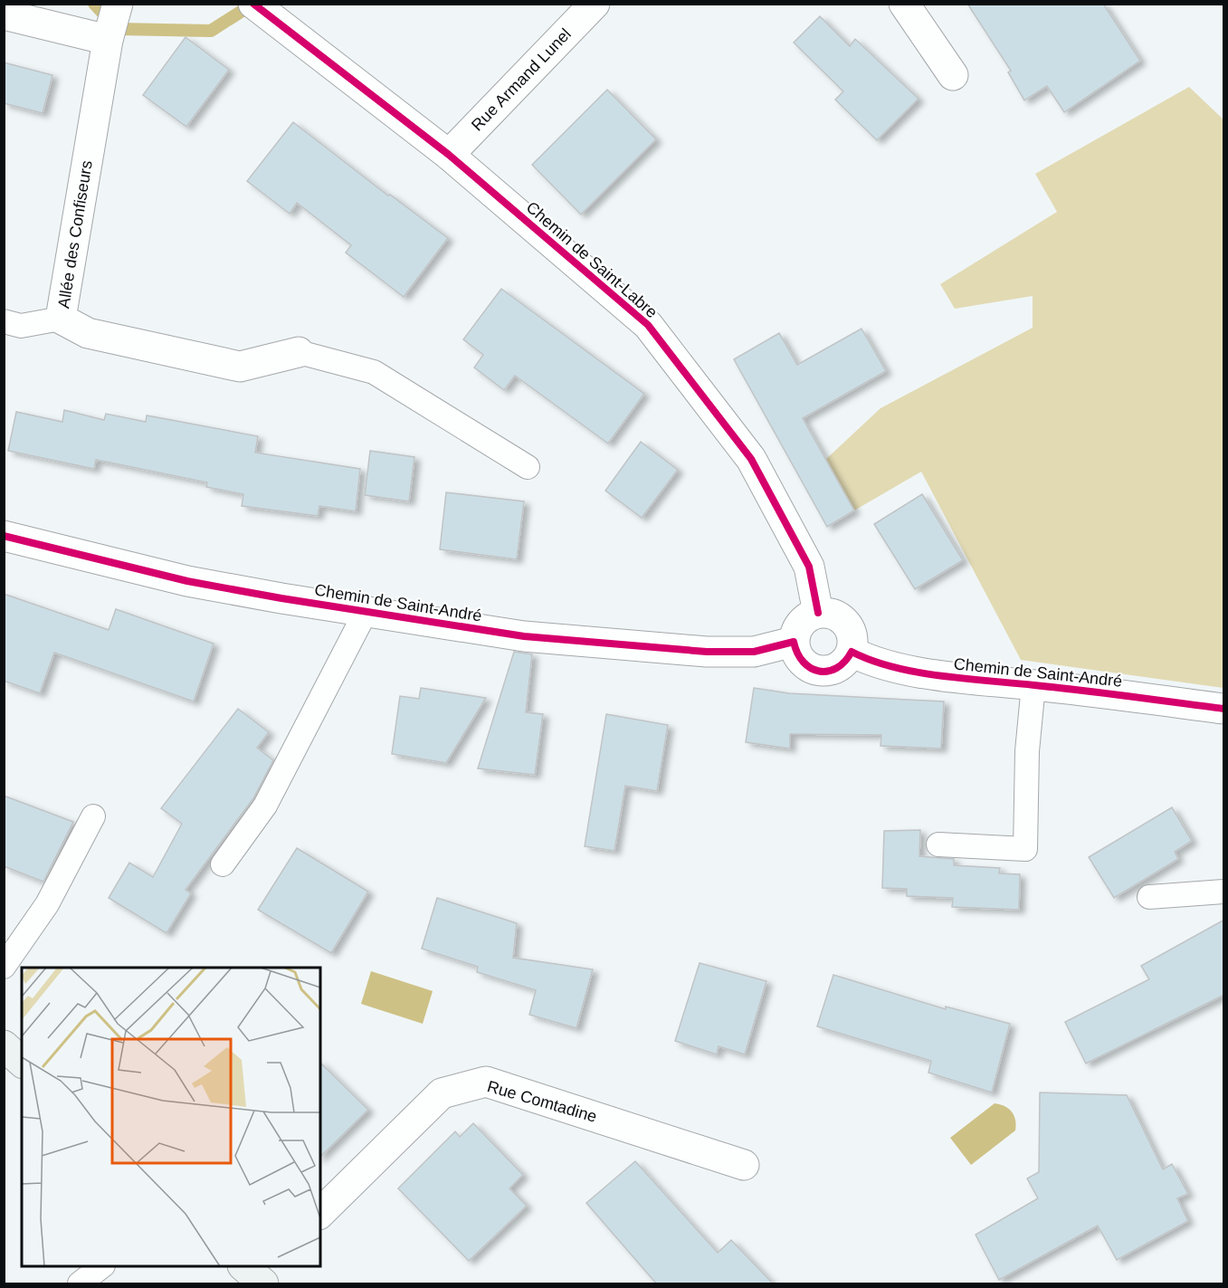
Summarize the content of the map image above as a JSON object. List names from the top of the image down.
{
  "streets": {
    "street": [
      "Rue Armand Lunel",
      "Allée des Confiseurs",
      "Chemin de Saint-Labre",
      "Chemin de Saint-André",
      "Rue Comtadine"
    ]
  },
  "crossings": [
    ["Rue Armand Lunel", "Chemin de Saint-Labre"],
    ["Chemin de Saint-Labre", "Chemin de Saint-André"]
  ]
}
